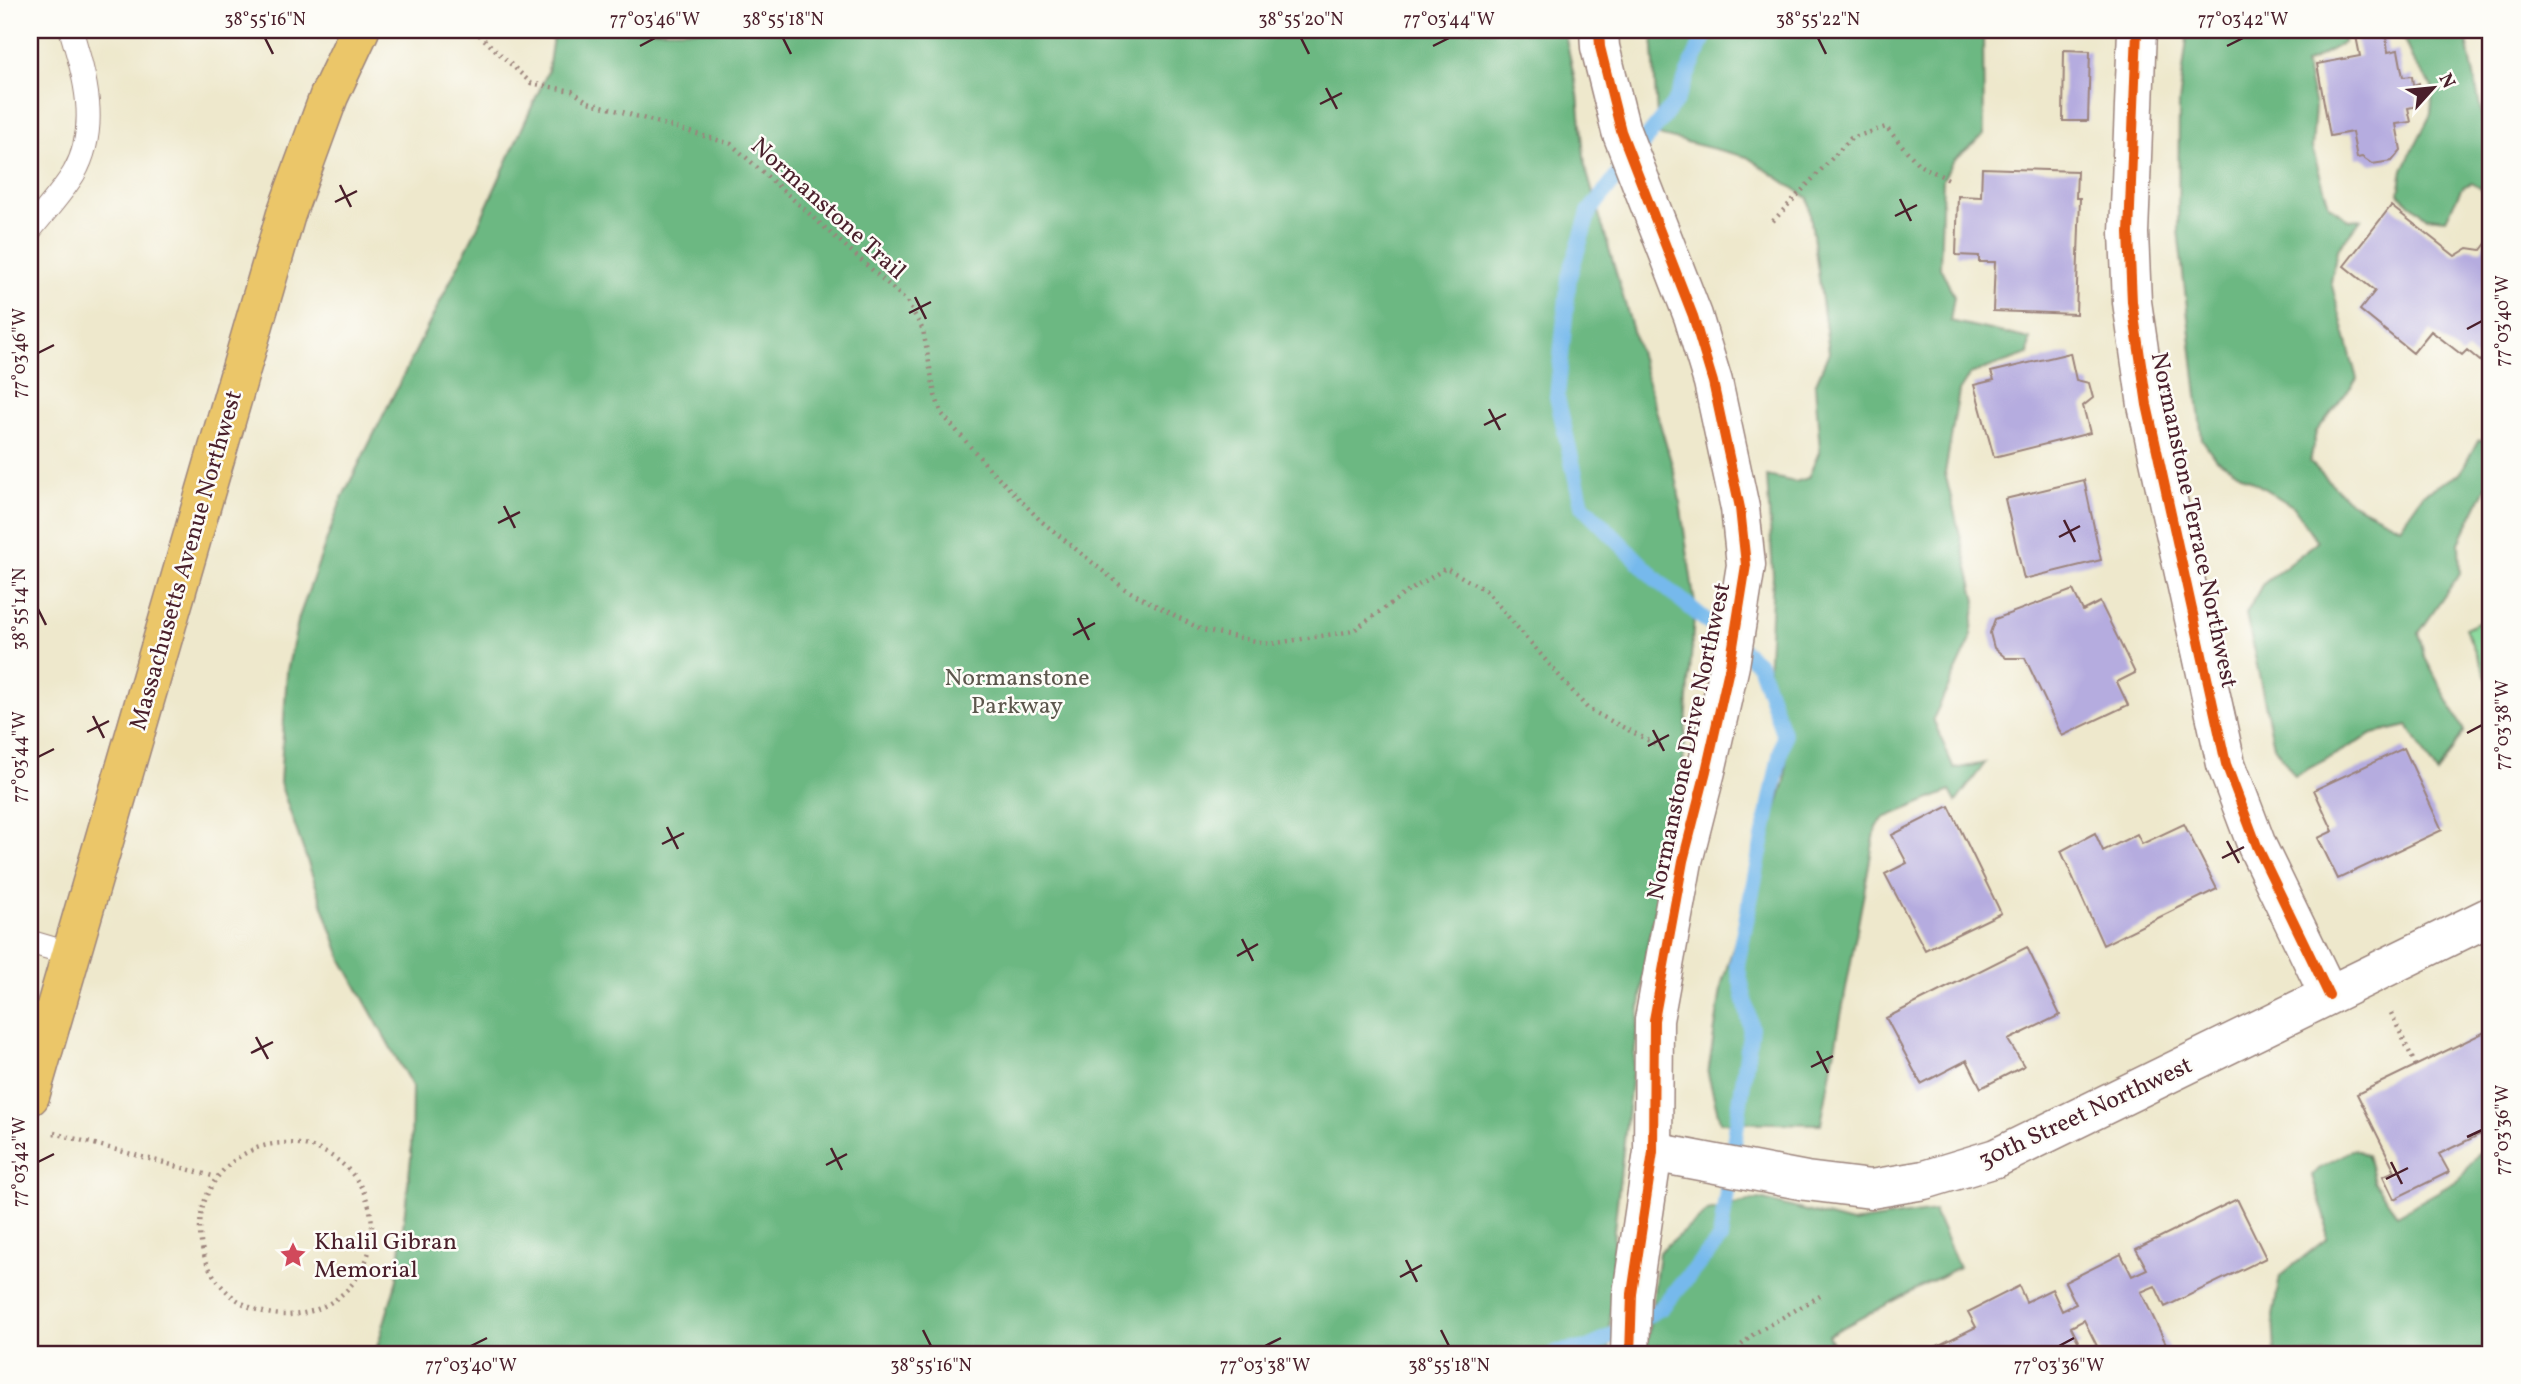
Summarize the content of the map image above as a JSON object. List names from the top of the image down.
{
  "streets": {
    "main road": ["Massachusetts Avenue Northwest"],
    "street": ["Normanstone Terrace Northwest", "Normanstone Drive Northwest", "30th Street Northwest"],
    "path": ["Normanstone Trail"]
  },
  "crossings": [
    ["Normanstone Terrace Northwest", "30th Street Northwest"],
    ["Normanstone Drive Northwest", "30th Street Northwest"]
  ],
  "parks": ["Normanstone Parkway"],
  "places": {
    "place": ["Khalil Gibran Memorial"]
  },
  "north": "top right",
  "coordinates": [
    "38°55'16\"N",
    "77°03'46\"W",
    "38°55'18\"N",
    "38°55'20\"N",
    "77°03'44\"W",
    "38°55'22\"N",
    "77°03'42\"W",
    "77°03'40\"W",
    "38°55'14\"N",
    "77°03'38\"W",
    "77°03'36\"W"
  ]
}
